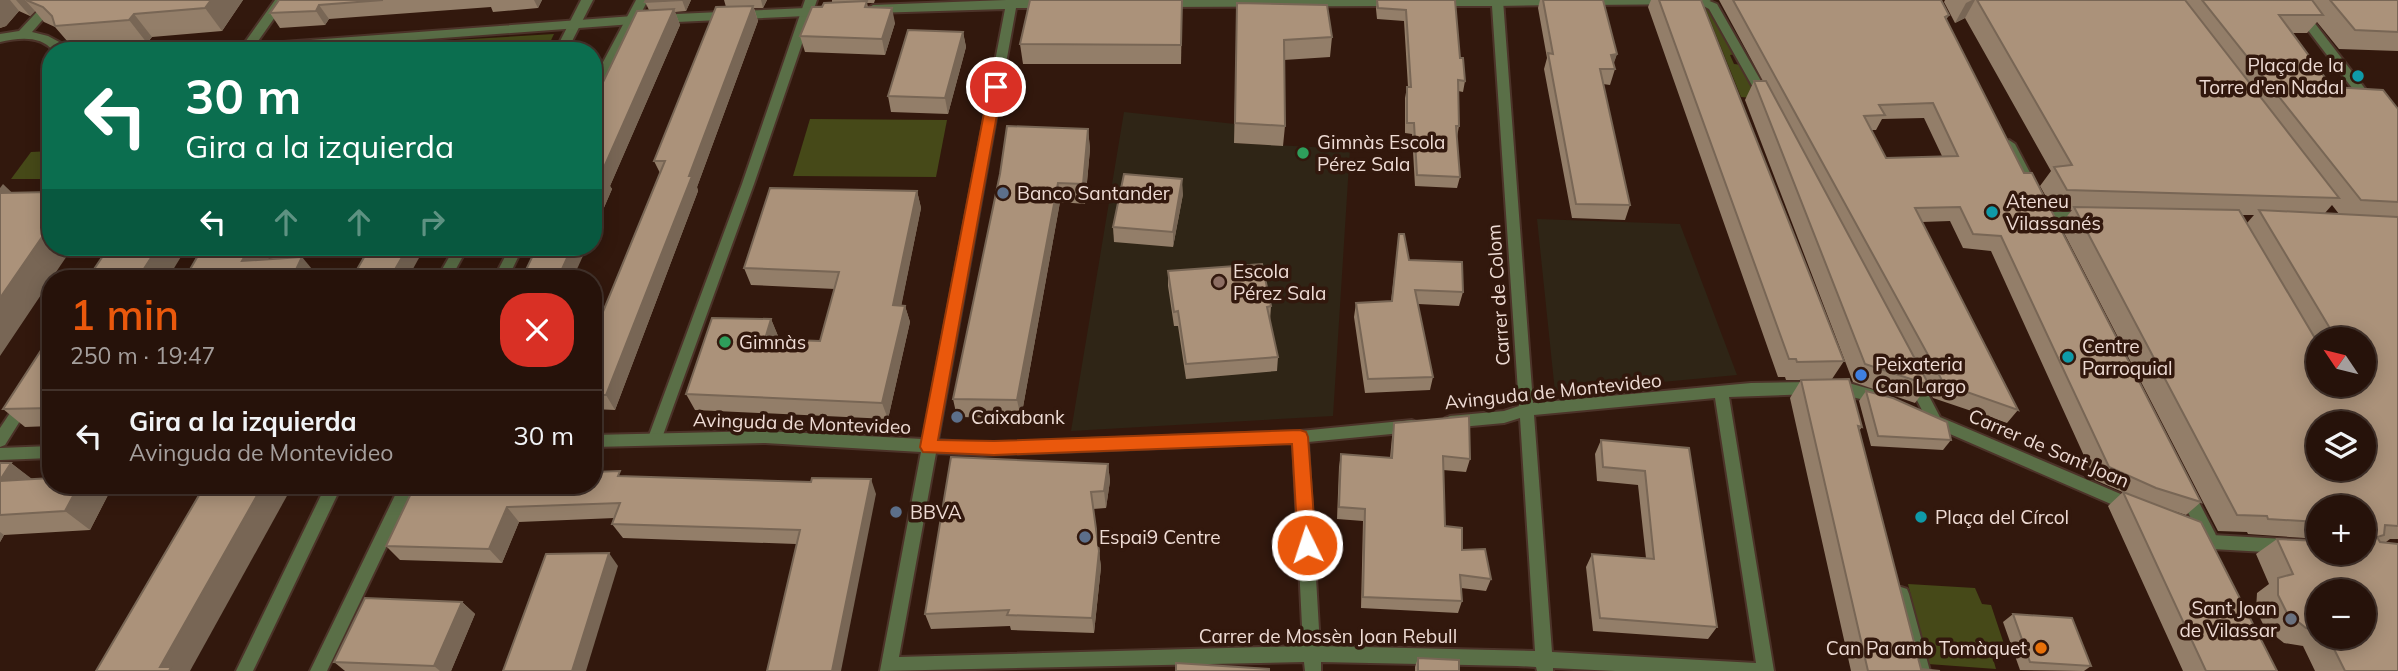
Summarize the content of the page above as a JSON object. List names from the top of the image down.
{
  "streets": {
    "street": [
      "Carrer de Colom",
      "Avinguda de Montevideo",
      "Carrer de Sant Joan",
      "Carrer de Mossèn Joan Rebull"
    ]
  },
  "crossings": [
    ["Carrer de Colom", "Avinguda de Montevideo"],
    ["Carrer de Colom", "Carrer de Mossèn Joan Rebull"],
    ["Avinguda de Montevideo", "Carrer de Sant Joan"]
  ],
  "places": [
    "Plaça de la Torre d'en Nadal",
    "Gimnàs Escola Pérez Sala",
    "Banco Santander",
    "Ateneu Vilassanés",
    "Escola Pérez Sala",
    "Gimnàs",
    "Centre Parroquial",
    "Peixateria Can Largo",
    "Caixabank",
    "BBVA",
    "Plaça del Círcol",
    "Espai9 Centre",
    "Sant Joan de Vilassar",
    "Can Pa amb Tomàquet"
  ],
  "north": "top left",
  "page": {
    "turn": ["30 m", "Gira a la izquierda"],
    "heading": ["1 min", "250 m · 19:47"],
    "map_buttons": ["+", "−"],
    "list": [
      {
        "name": "Gira a la izquierda",
        "note": "Avinguda de Montevideo",
        "value": "30 m"
      }
    ]
  }
}
